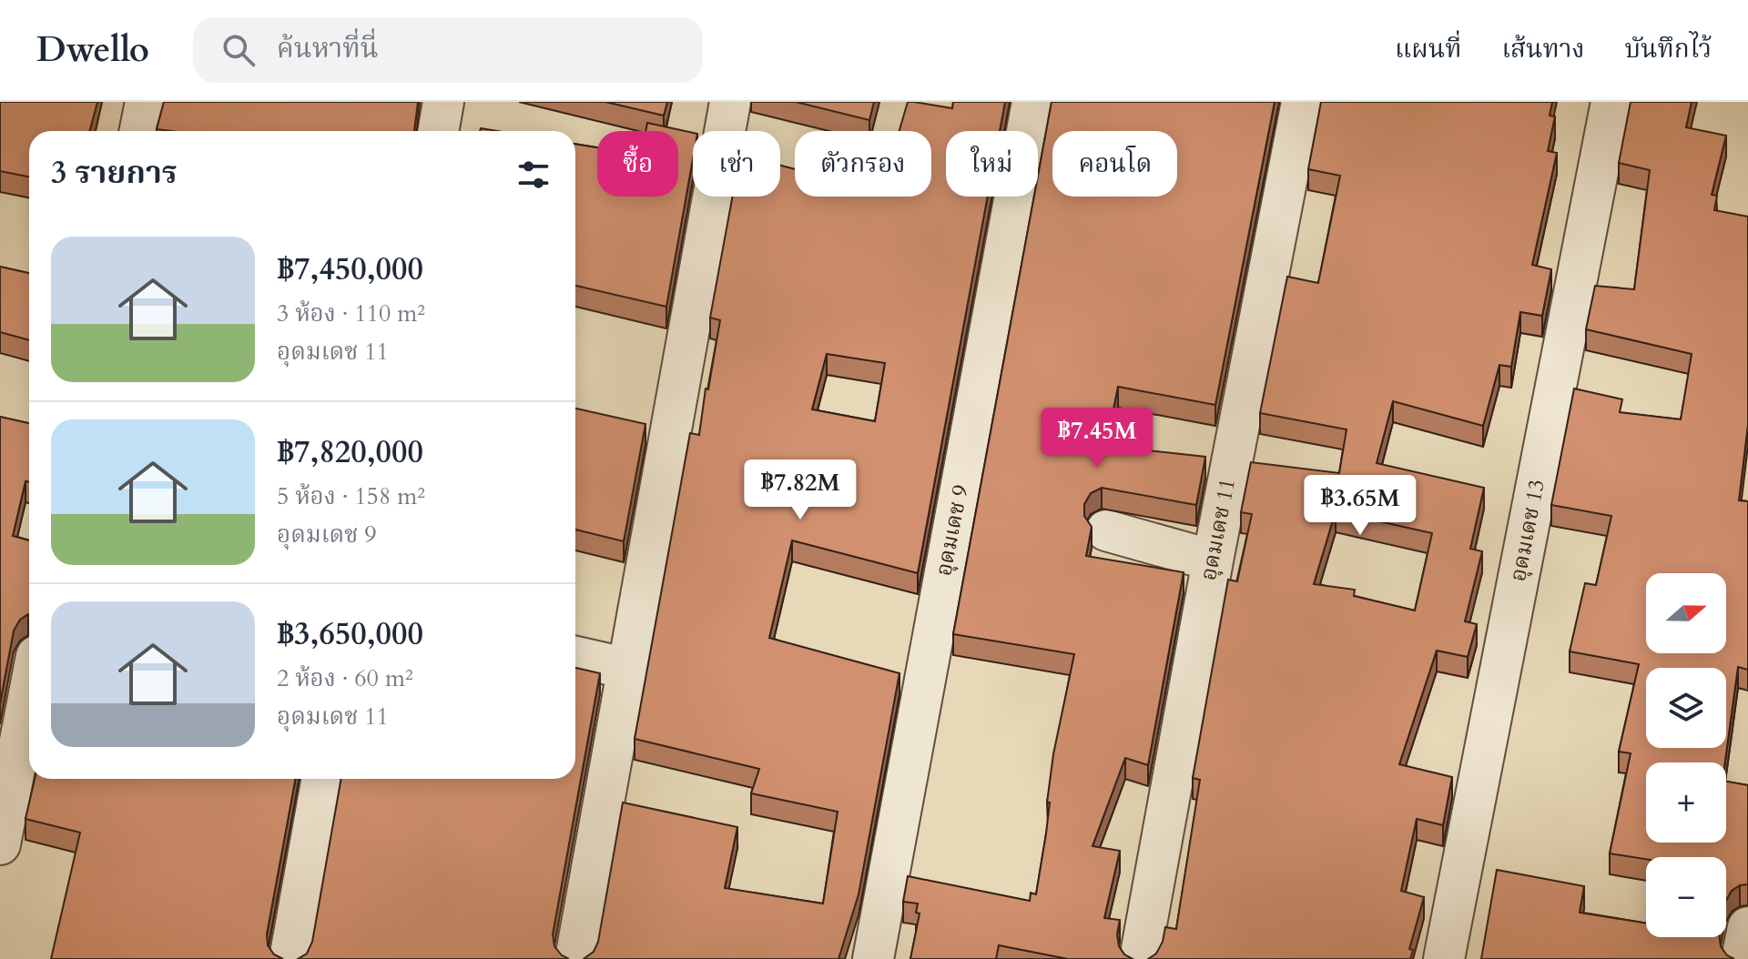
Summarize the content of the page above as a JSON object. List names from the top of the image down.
{
  "streets": {
    "street": ["อุดมเดช 11", "อุดมเดช 9", "อุดมเดช 13"]
  },
  "north": "right",
  "page": {
    "header": "Dwello",
    "search": "ค้นหาที่นี่",
    "nav": ["แผนที่", "เส้นทาง", "บันทึกไว้"],
    "chip": [
      "ซื้อ",
      "เช่า",
      "ตัวกรอง",
      "ใหม่",
      "คอนโด"
    ],
    "heading": "3 รายการ",
    "list": [
      {
        "name": "฿7,450,000",
        "note": "3 ห้อง · 110 m² · อุดมเดช 11"
      },
      {
        "name": "฿7,820,000",
        "note": "5 ห้อง · 158 m² · อุดมเดช 9"
      },
      {
        "name": "฿3,650,000",
        "note": "2 ห้อง · 60 m² · อุดมเดช 11"
      }
    ],
    "price": ["฿7.45M", "฿7.82M", "฿3.65M"],
    "map_buttons": ["+", "−"]
  }
}
